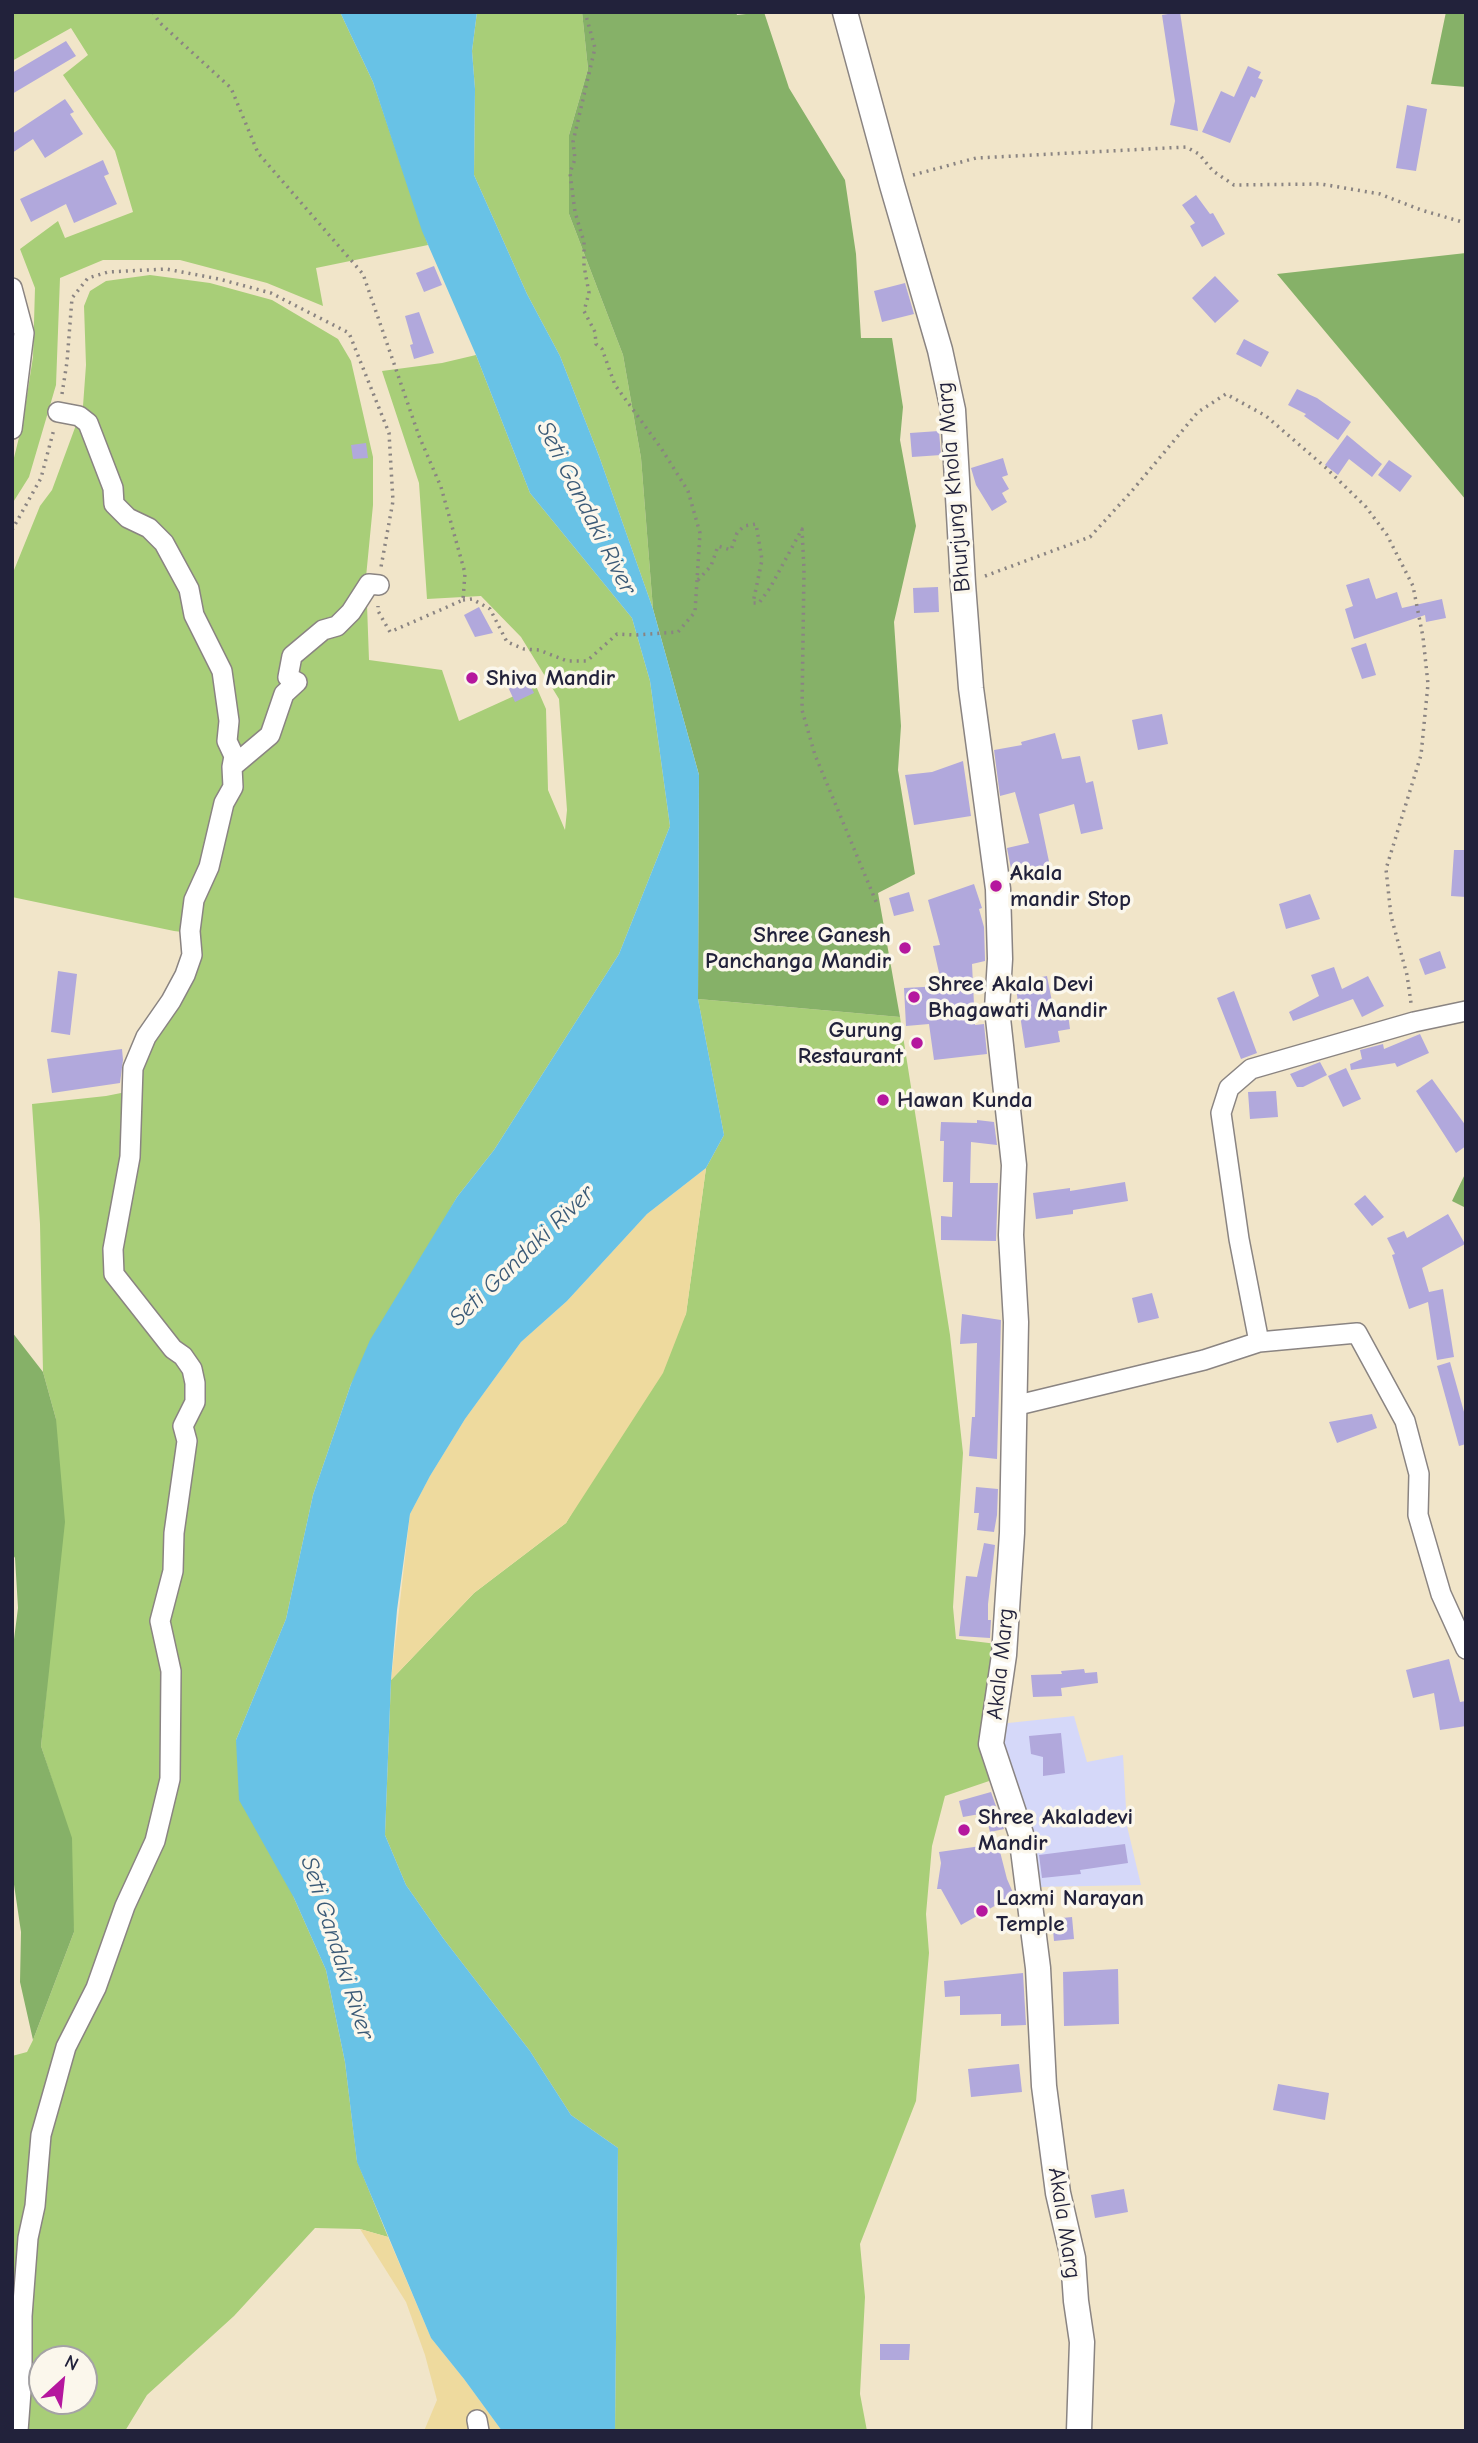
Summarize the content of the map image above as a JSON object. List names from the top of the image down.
{
  "streets": {
    "main road": ["Bhurjung Khola Marg", "Akala Marg"]
  },
  "crossings": [
    ["Bhurjung Khola Marg", "Akala Marg"]
  ],
  "water": ["Seti Gandaki River"],
  "places": [
    "Shiva Mandir",
    "Akala mandir Stop",
    "Shree Ganesh Panchanga Mandir",
    "Shree Akala Devi Bhagawati Mandir",
    "Gurung Restaurant",
    "Hawan Kunda",
    "Shree Akaladevi Mandir",
    "Laxmi Narayan Temple"
  ],
  "north": "top right"
}
